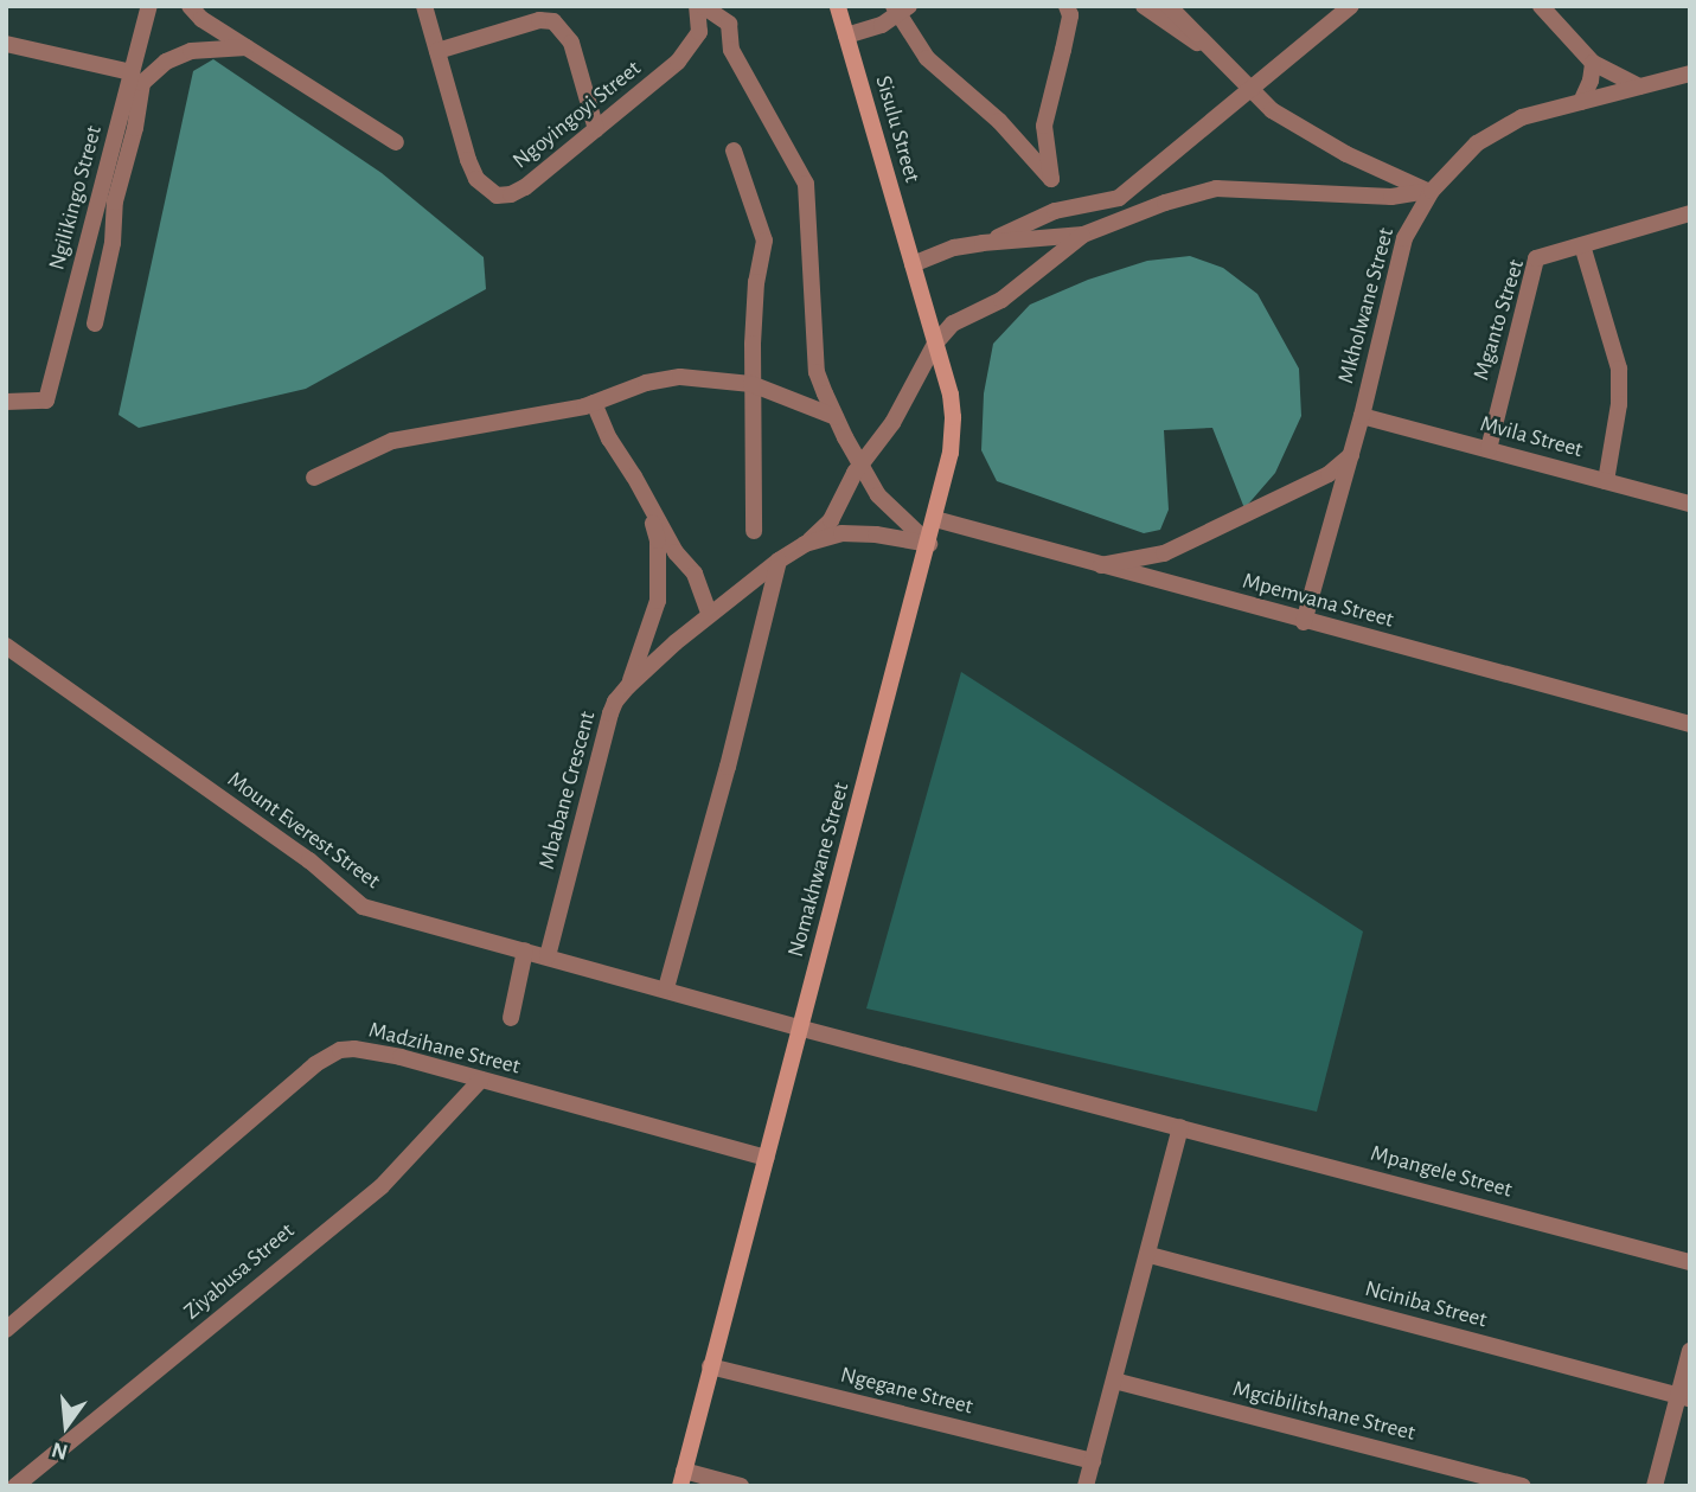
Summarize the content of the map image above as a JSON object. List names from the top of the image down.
{
  "streets": {
    "street": [
      "Ngoyingoyi Street",
      "Sisulu Street",
      "Ngilikingo Street",
      "Mkholwane Street",
      "Mganto Street",
      "Mvila Street",
      "Mpemvana Street",
      "Mbabane Crescent",
      "Mount Everest Street",
      "Nomakhwane Street",
      "Madzihane Street",
      "Mpangele Street",
      "Ziyabusa Street",
      "Nciniba Street",
      "Ngegane Street",
      "Mgcibilitshane Street"
    ]
  },
  "crossings": [
    ["Sisulu Street", "Nomakhwane Street"],
    ["Mkholwane Street", "Mvila Street"],
    ["Mkholwane Street", "Mpemvana Street"],
    ["Mganto Street", "Mvila Street"],
    ["Mpemvana Street", "Nomakhwane Street"],
    ["Mbabane Crescent", "Mount Everest Street"],
    ["Mbabane Crescent", "Nomakhwane Street"],
    ["Mount Everest Street", "Nomakhwane Street"],
    ["Mount Everest Street", "Mpangele Street"],
    ["Nomakhwane Street", "Madzihane Street"],
    ["Nomakhwane Street", "Mpangele Street"],
    ["Nomakhwane Street", "Ngegane Street"],
    ["Madzihane Street", "Ziyabusa Street"]
  ],
  "north": "bottom"
}
